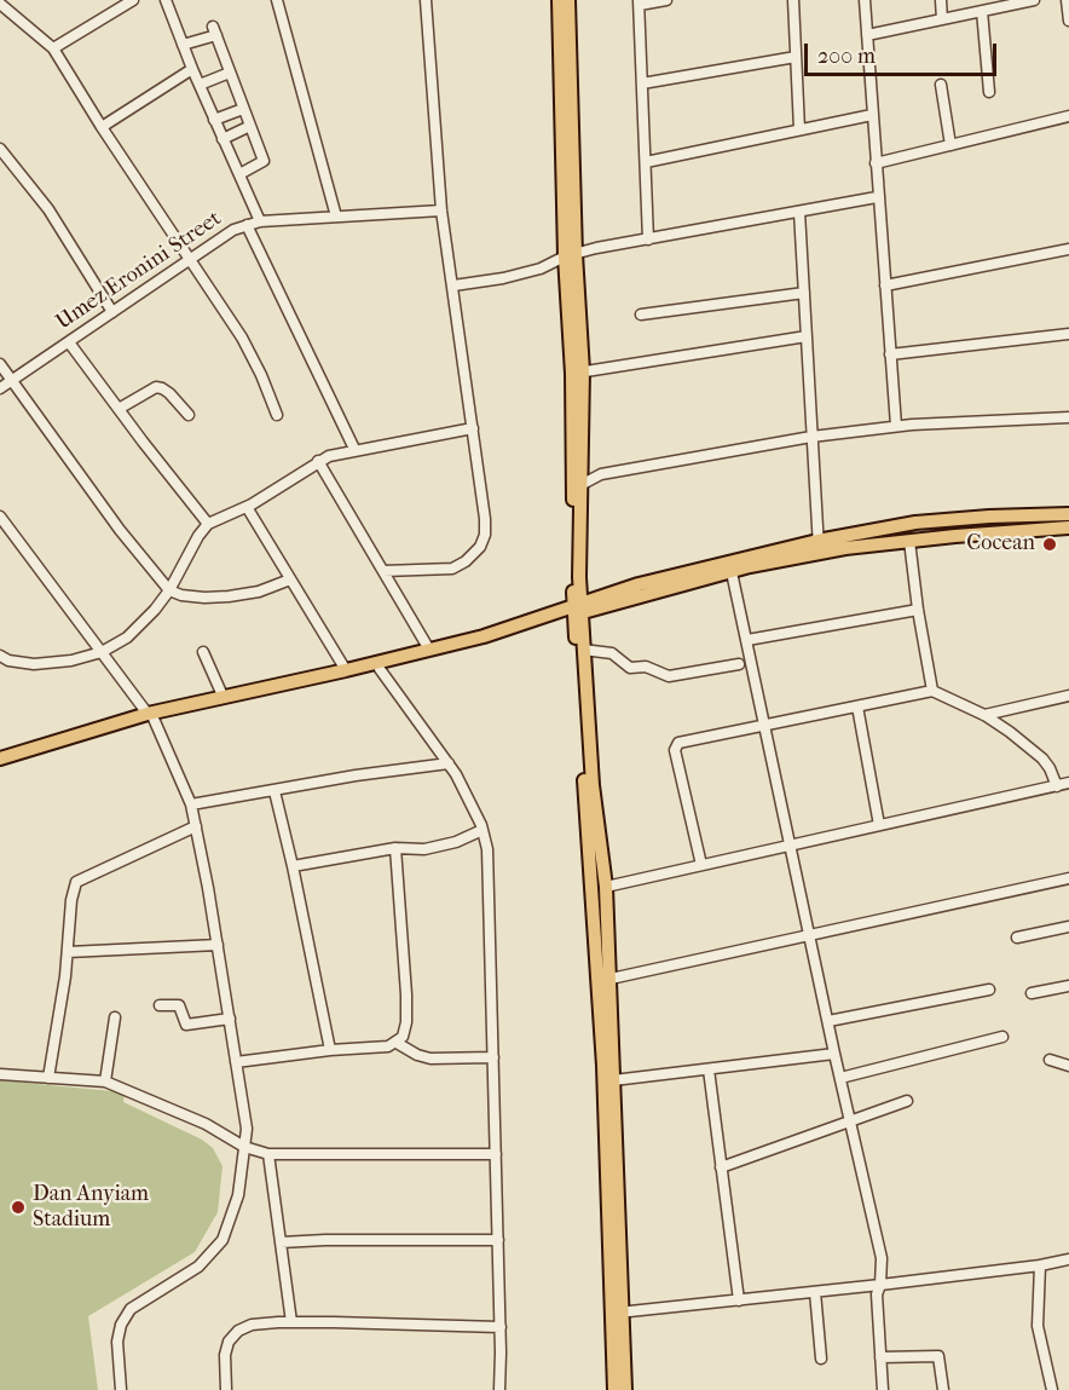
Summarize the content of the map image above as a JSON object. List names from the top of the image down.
{
  "streets": {
    "street": ["Umez Eronini Street"]
  },
  "places": ["Cocean", "Dan Anyiam Stadium"],
  "scale_bar": "200 m"
}
